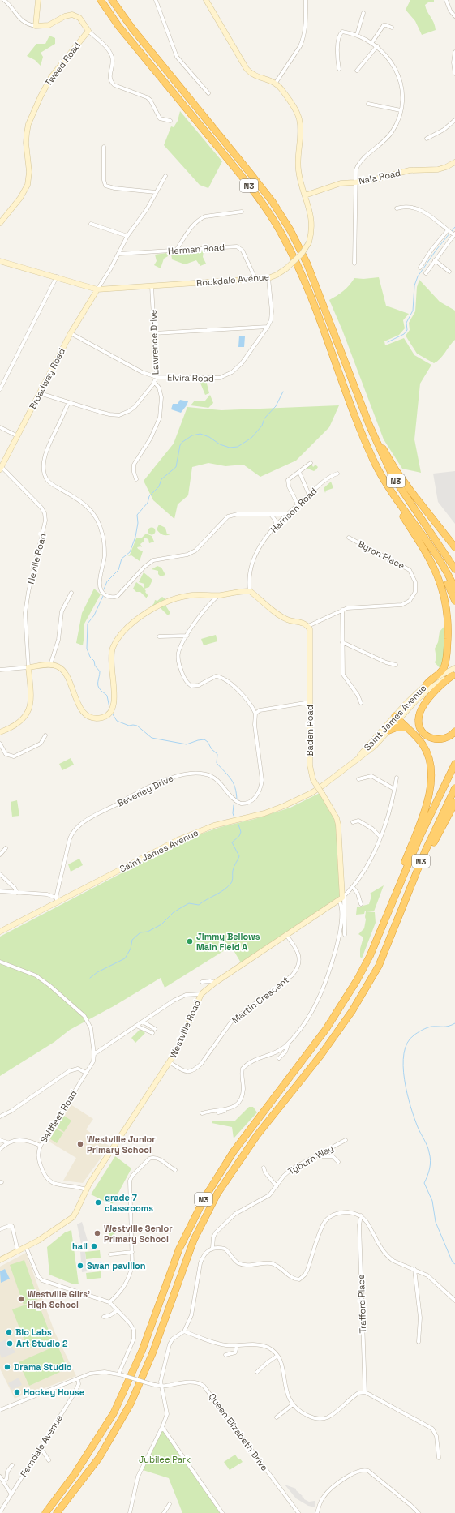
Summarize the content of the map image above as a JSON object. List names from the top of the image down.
{
  "streets": {
    "highway": ["N3"],
    "street": [
      "Tweed Road",
      "Nala Road",
      "Herman Road",
      "Rockdale Avenue",
      "Lawrence Drive",
      "Elvira Road",
      "Broadway Road",
      "Harrison Road",
      "Byron Place",
      "Neville Road",
      "Saint James Avenue",
      "Baden Road",
      "Beverley Drive",
      "Martin Crescent",
      "Westville Road",
      "Saltfleet Road",
      "Tyburn Way",
      "Trafford Place",
      "Queen Elizabeth Drive",
      "Ferndale Avenue"
    ]
  },
  "crossings": [
    ["Nala Road", "Rockdale Avenue"],
    ["Herman Road", "Rockdale Avenue"],
    ["Rockdale Avenue", "Lawrence Drive"],
    ["Rockdale Avenue", "Elvira Road"],
    ["Rockdale Avenue", "Broadway Road"],
    ["Lawrence Drive", "Elvira Road"],
    ["Lawrence Drive", "Broadway Road"],
    ["Elvira Road", "Broadway Road"],
    ["Broadway Road", "Neville Road"],
    ["Byron Place", "Baden Road"],
    ["Saint James Avenue", "Beverley Drive"],
    ["Baden Road", "Westville Road"],
    ["Martin Crescent", "Westville Road"],
    ["Westville Road", "Saltfleet Road"],
    ["Queen Elizabeth Drive", "Ferndale Avenue"]
  ],
  "parks": ["Jubilee Park"],
  "places": [
    "Jimmy Bellows Main Field A",
    "Westville Junior Primary School",
    "grade 7 classrooms",
    "Westville Senior Primary School",
    "hall",
    "Swan pavilion",
    "Westville Gilrs' High School",
    "Bio Labs",
    "Art Studio 2",
    "Drama Studio",
    "Hockey House"
  ]
}
